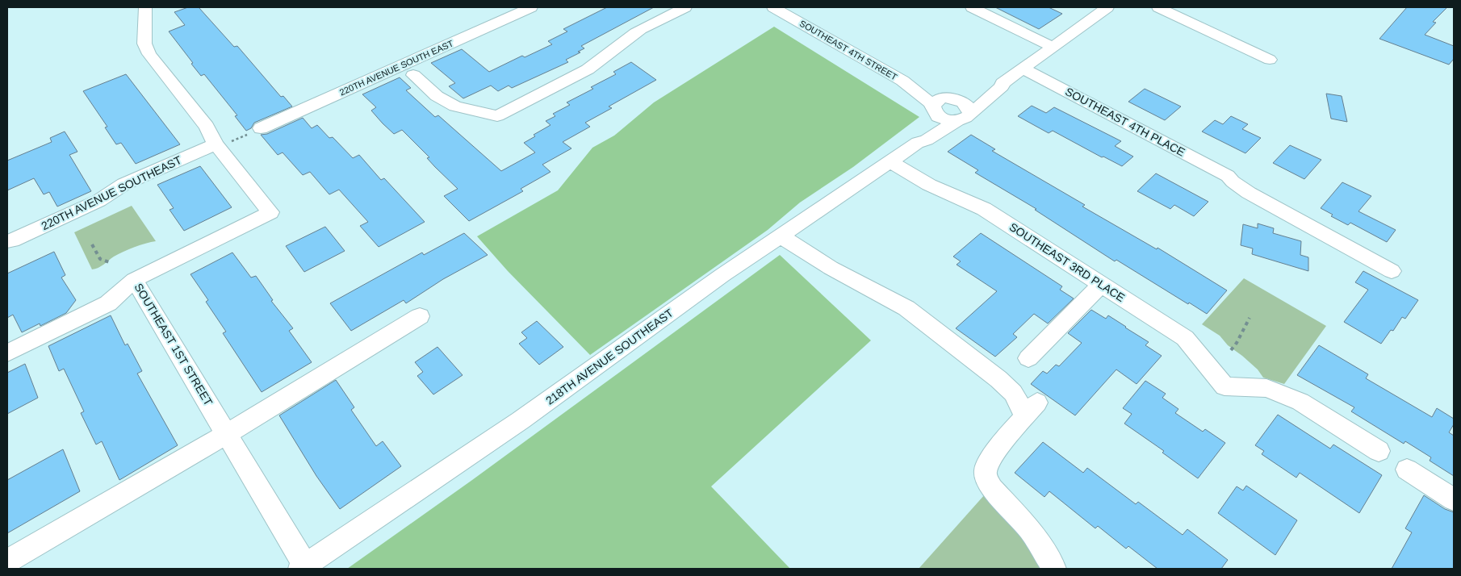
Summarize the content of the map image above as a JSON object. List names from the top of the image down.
{
  "streets": {
    "street": [
      "SOUTHEAST 4TH STREET",
      "220TH AVENUE SOUTH EAST",
      "SOUTHEAST 4TH PLACE",
      "220TH AVENUE SOUTHEAST",
      "SOUTHEAST 3RD PLACE",
      "SOUTHEAST 1ST STREET",
      "218TH AVENUE SOUTHEAST"
    ]
  },
  "crossings": [
    ["SOUTHEAST 4TH STREET", "218TH AVENUE SOUTHEAST"],
    ["SOUTHEAST 4TH PLACE", "218TH AVENUE SOUTHEAST"],
    ["220TH AVENUE SOUTHEAST", "SOUTHEAST 1ST STREET"],
    ["SOUTHEAST 3RD PLACE", "218TH AVENUE SOUTHEAST"],
    ["SOUTHEAST 1ST STREET", "218TH AVENUE SOUTHEAST"]
  ]
}
